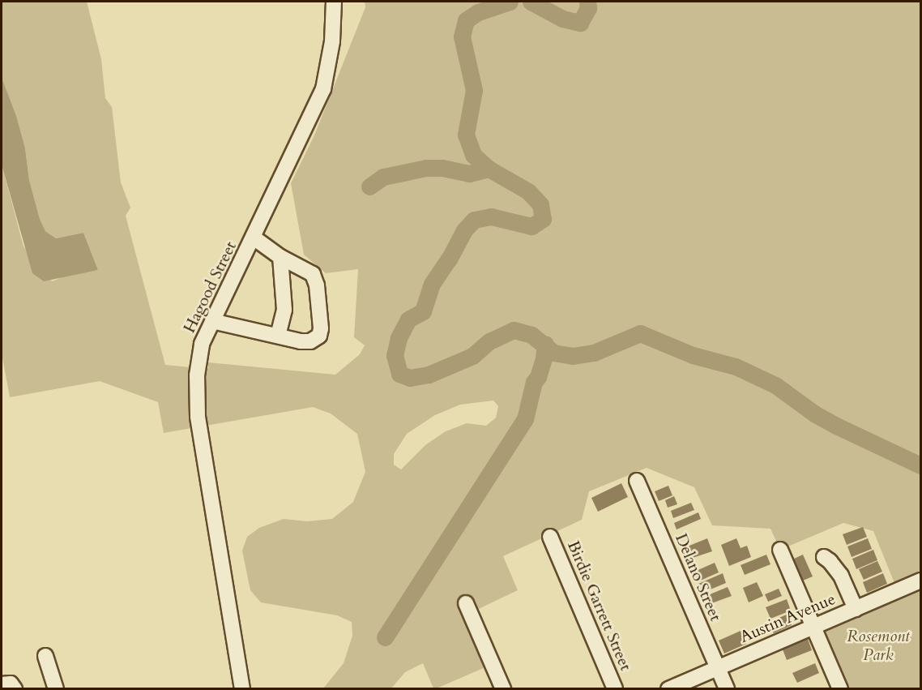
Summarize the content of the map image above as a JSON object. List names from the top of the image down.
{
  "streets": {
    "street": [
      "Hagood Street",
      "Delano Street",
      "Birdie Garrett Street",
      "Austin Avenue"
    ]
  },
  "crossings": [
    ["Delano Street", "Austin Avenue"]
  ],
  "parks": ["Rosemont Park"]
}
